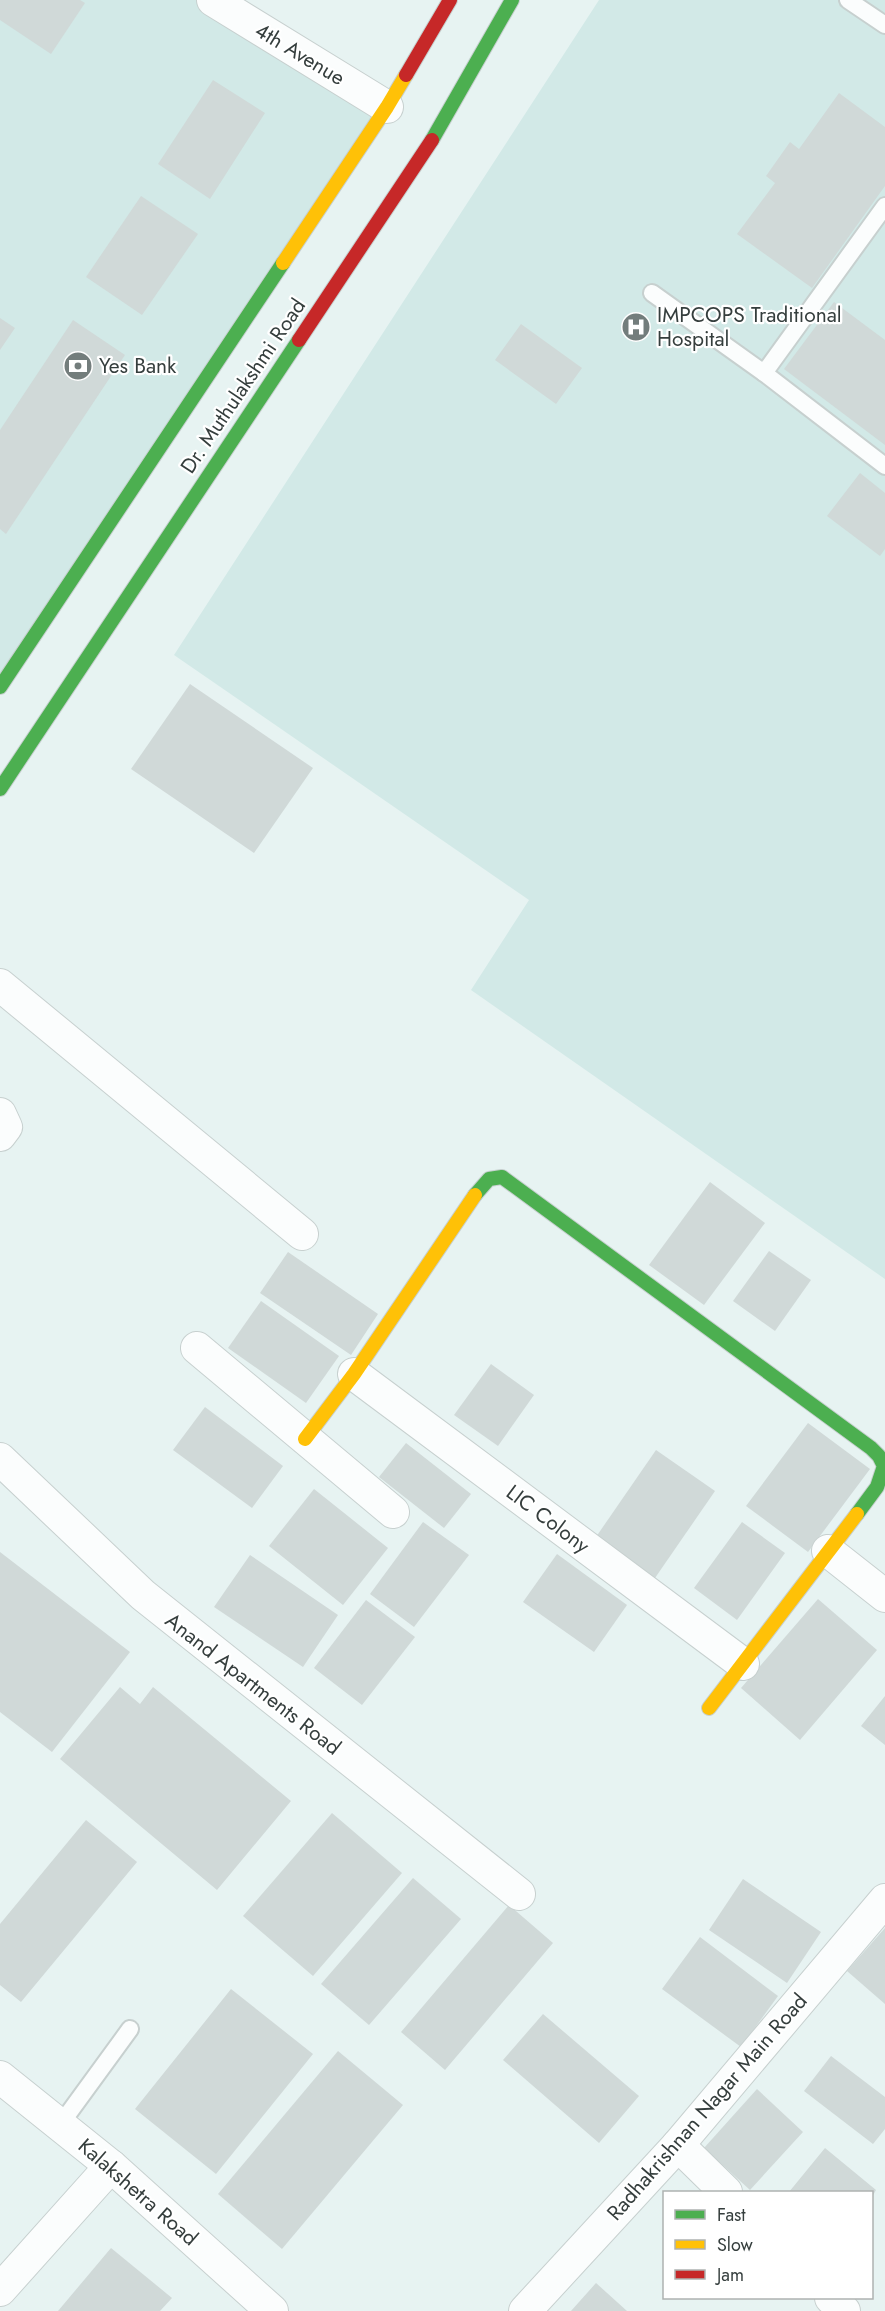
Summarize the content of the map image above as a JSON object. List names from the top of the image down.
{
  "streets": {
    "main road": ["Dr. Muthulakshmi Road"],
    "street": [
      "4th Avenue",
      "LIC Colony",
      "Anand Apartments Road",
      "Radhakrishnan Nagar Main Road",
      "Kalakshetra Road"
    ]
  },
  "crossings": [
    ["4th Avenue", "Dr. Muthulakshmi Road"]
  ],
  "places": {
    "hospital": ["IMPCOPS Traditional Hospital"],
    "bank": ["Yes Bank"]
  },
  "legend": ["Fast", "Slow", "Jam"]
}
